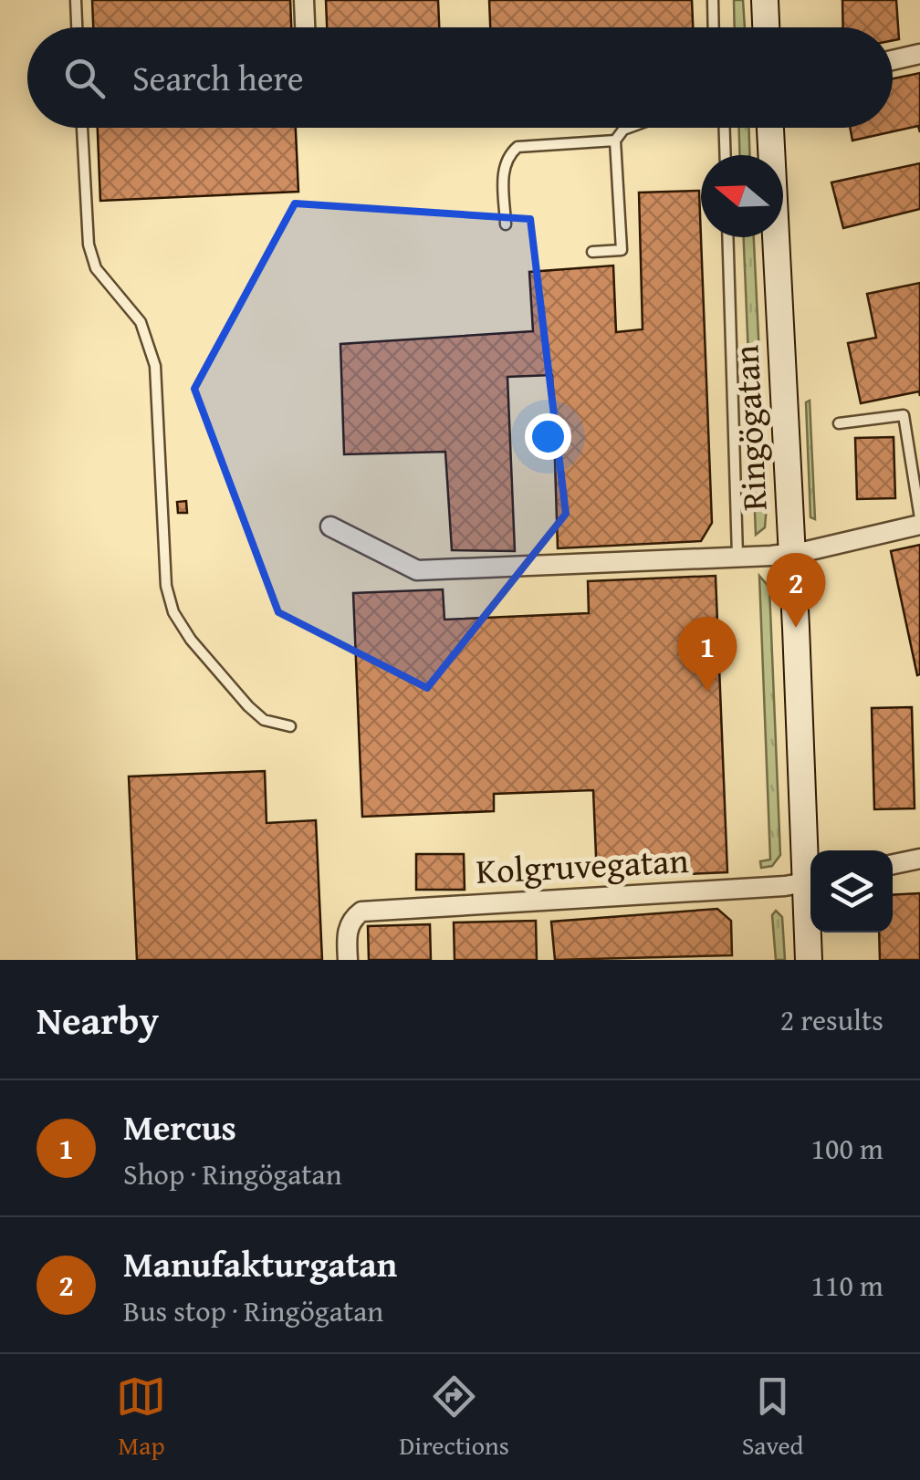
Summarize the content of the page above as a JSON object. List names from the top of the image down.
{
  "streets": {
    "street": ["Ringögatan", "Kolgruvegatan"]
  },
  "north": "left",
  "page": {
    "search": "Search here",
    "pins": ["2", "1"],
    "heading": ["Nearby", "2 results"],
    "list": [
      {
        "mark": "1",
        "name": "Mercus",
        "note": "Shop · Ringögatan",
        "value": "100 m"
      },
      {
        "mark": "2",
        "name": "Manufakturgatan",
        "note": "Bus stop · Ringögatan",
        "value": "110 m"
      }
    ],
    "nav": ["Map", "Directions", "Saved"]
  }
}
